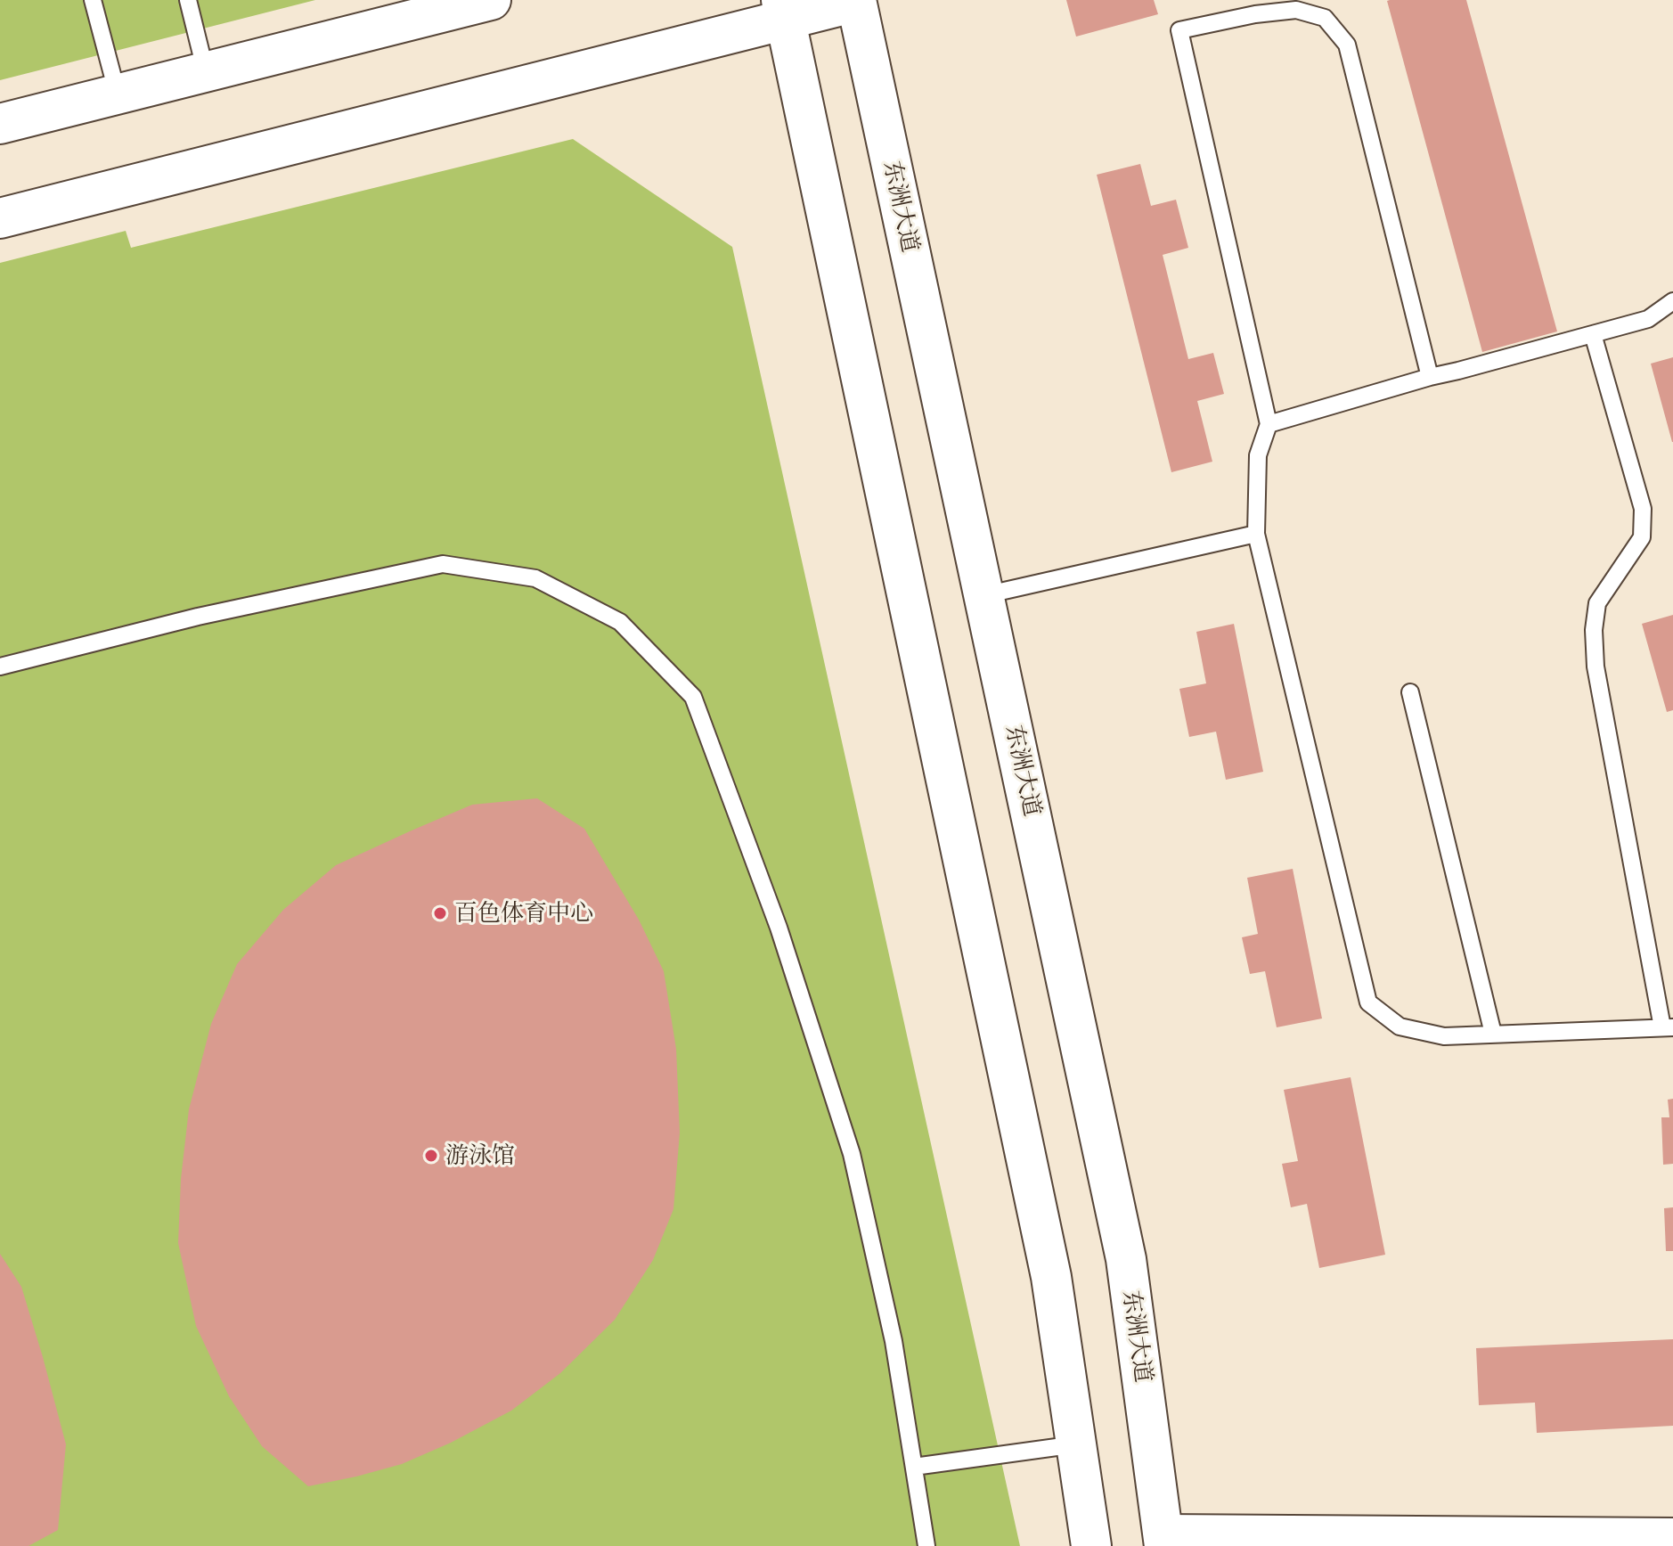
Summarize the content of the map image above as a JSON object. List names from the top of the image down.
{
  "streets": {
    "main road": ["东洲大道"]
  },
  "places": ["百色体育中心", "游泳馆"]
}
